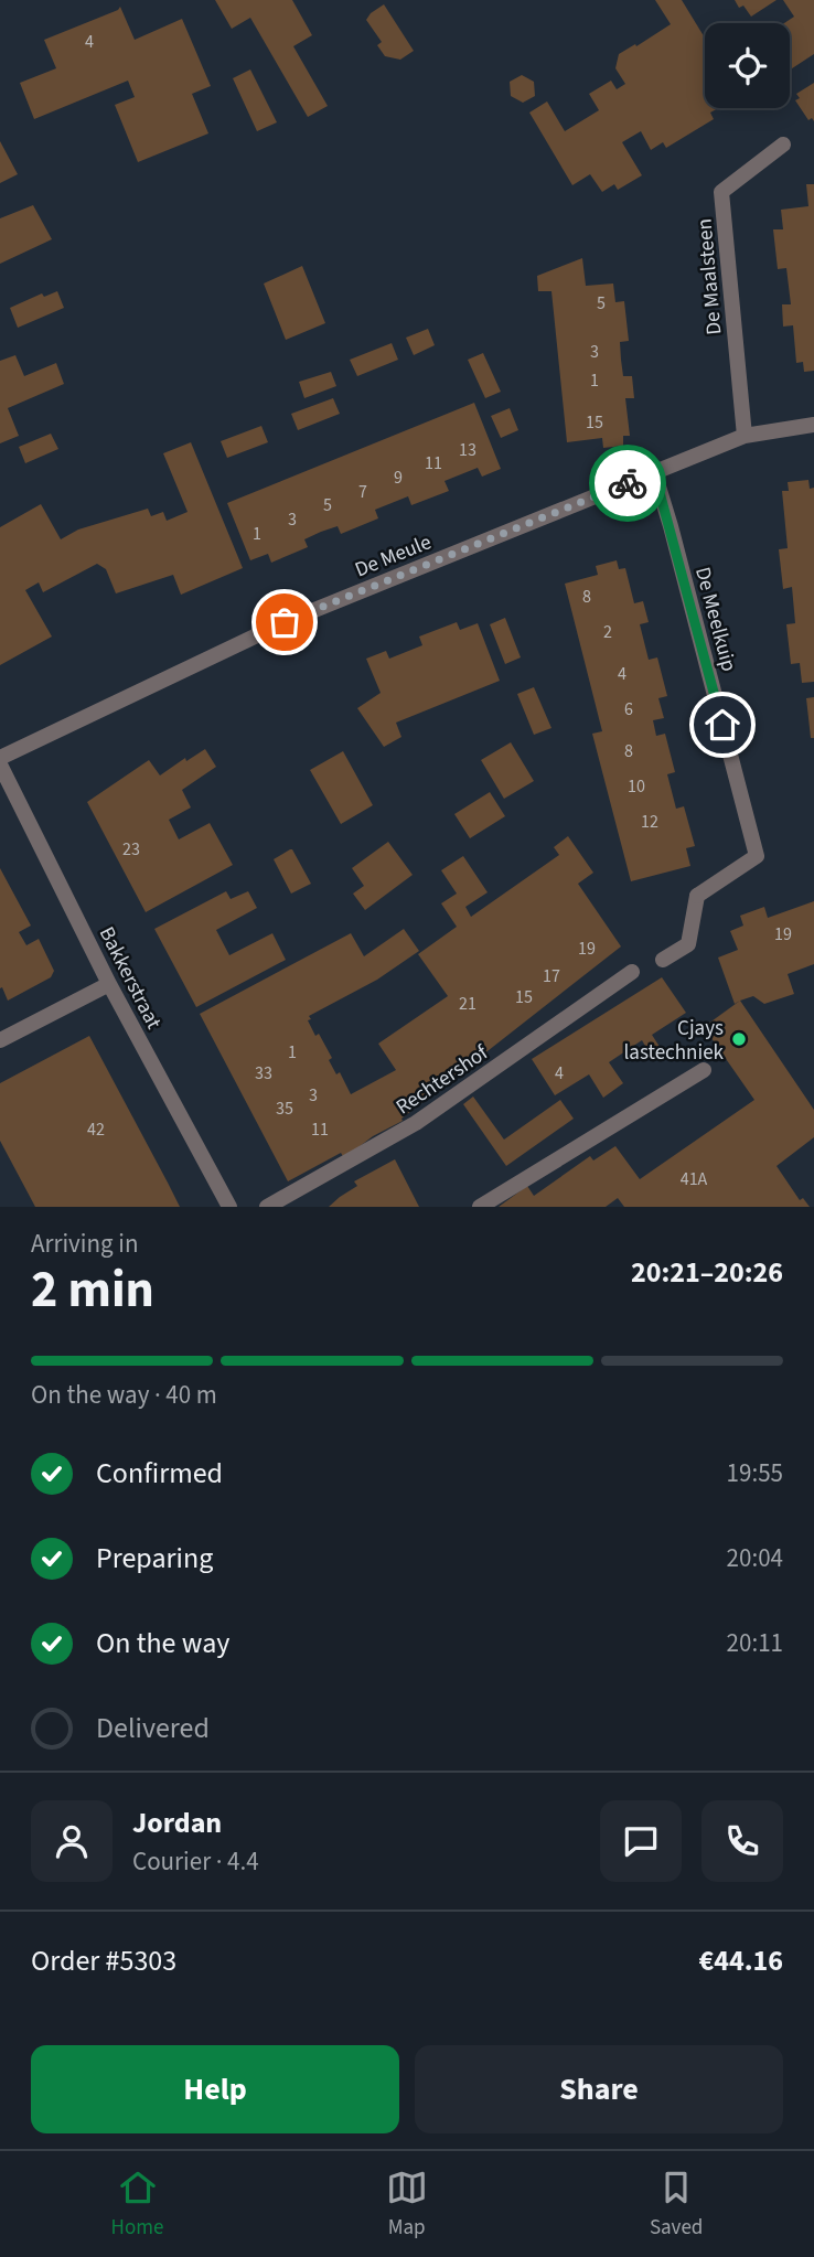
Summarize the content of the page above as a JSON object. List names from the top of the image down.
{
  "streets": {
    "street": [
      "De Maalsteen",
      "De Meule",
      "De Meelkuip",
      "Bakkerstraat",
      "Rechtershof"
    ]
  },
  "crossings": [
    ["De Maalsteen", "De Meule"],
    ["De Meule", "De Meelkuip"]
  ],
  "places": ["Cjays lastechniek"],
  "house_numbers": [
    "4",
    "5",
    "3",
    "1",
    "15",
    "13",
    "11",
    "9",
    "7",
    "5",
    "3",
    "1",
    "8",
    "2",
    "4",
    "6",
    "8",
    "10",
    "12",
    "23",
    "19",
    "19",
    "17",
    "15",
    "21",
    "1",
    "33",
    "4",
    "3",
    "35",
    "42",
    "11",
    "41A"
  ],
  "page": {
    "heading": ["2 min", "Arriving in", "20:21–20:26"],
    "panel": [
      "Jordan",
      "Courier · 4.4",
      "Order #5303",
      "€44.16"
    ],
    "bar": "On the way · 40 m",
    "list": [
      ["Confirmed", "19:55"],
      ["Preparing", "20:04"],
      ["On the way", "20:11"],
      "Delivered"
    ],
    "buttons": ["Help", "Share"],
    "tabs": ["Home", "Map", "Saved"]
  }
}
